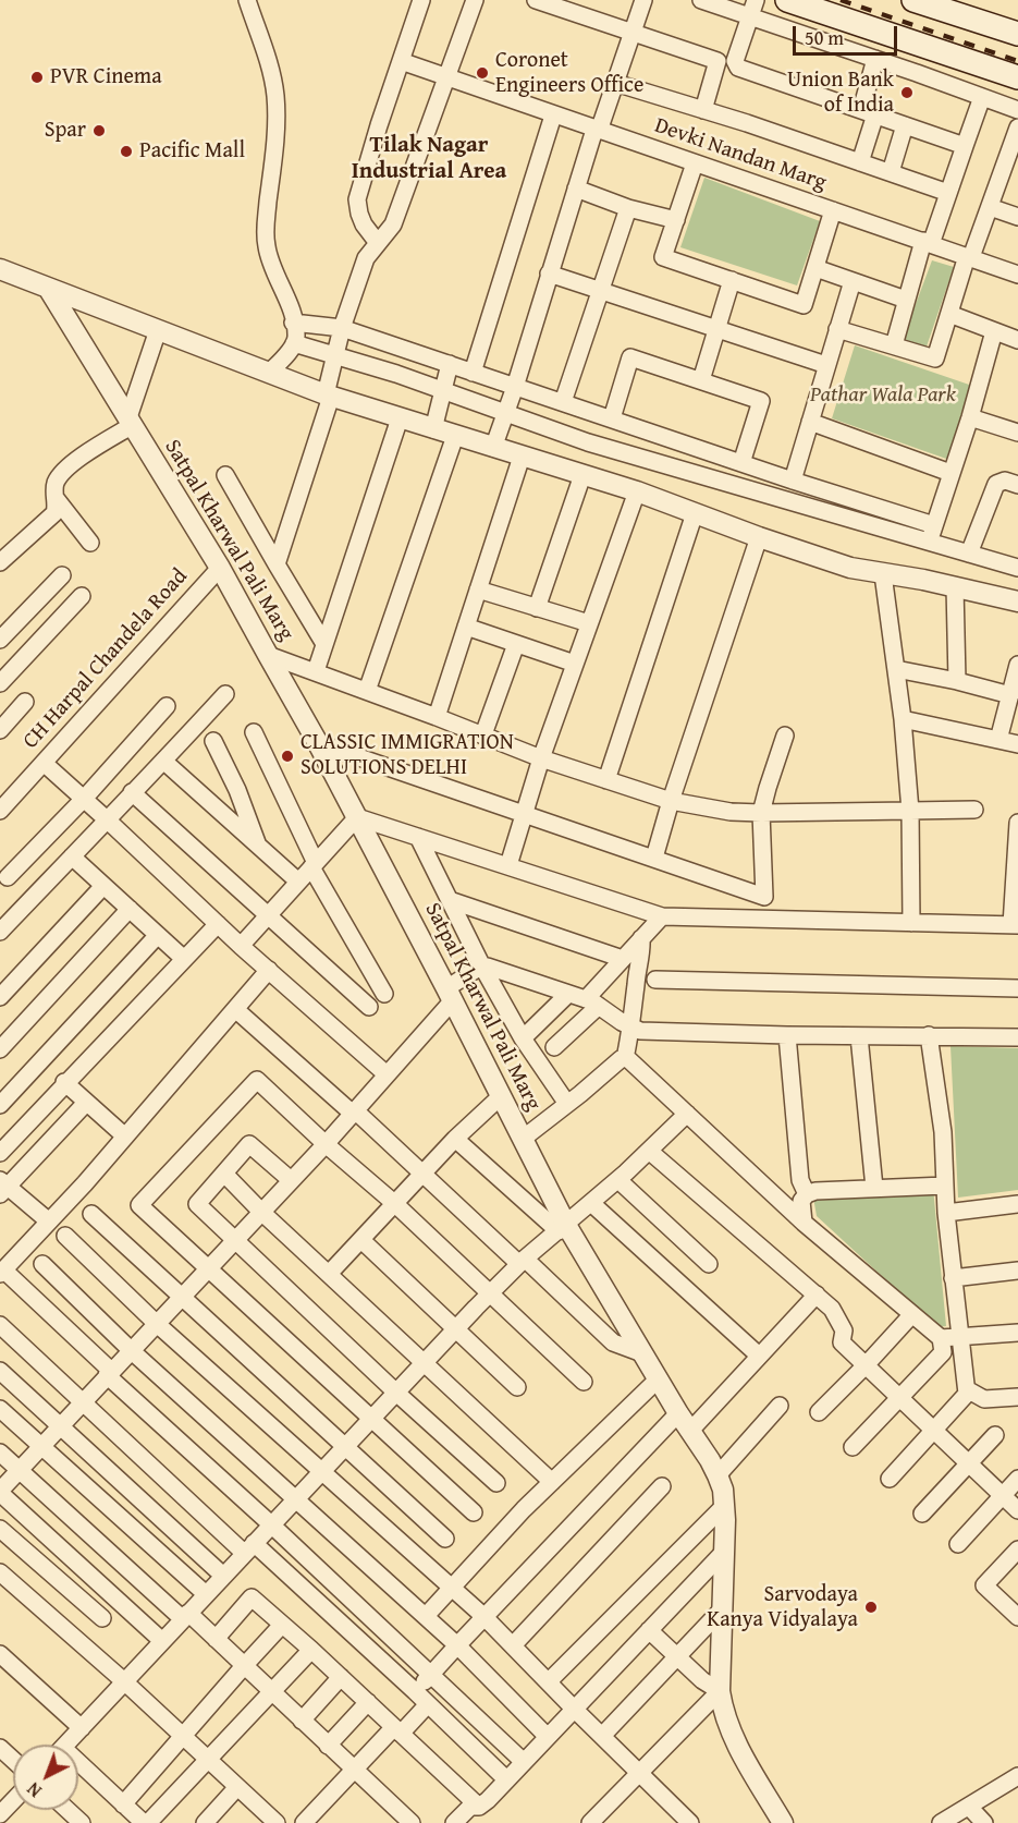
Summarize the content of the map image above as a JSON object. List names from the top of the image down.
{
  "streets": {
    "street": ["Devki Nandan Marg", "Satpal Kharwal Pali Marg", "CH Harpal Chandela Road"]
  },
  "crossings": [
    ["Satpal Kharwal Pali Marg", "CH Harpal Chandela Road"]
  ],
  "districts": ["Tilak Nagar Industrial Area"],
  "parks": ["Pathar Wala Park"],
  "places": [
    "Coronet Engineers Office",
    "PVR Cinema",
    "Union Bank of India",
    "Spar",
    "Pacific Mall",
    "CLASSIC IMMIGRATION SOLUTIONS DELHI",
    "Sarvodaya Kanya Vidyalaya"
  ],
  "scale_bar": "50 m",
  "north": "bottom left"
}
